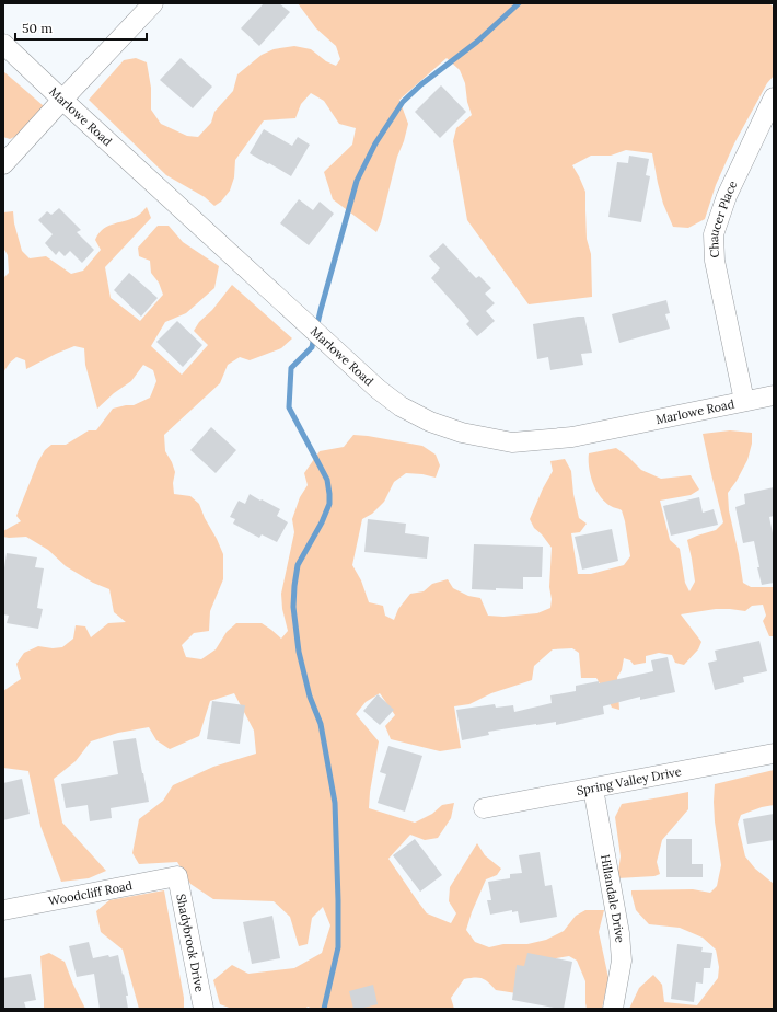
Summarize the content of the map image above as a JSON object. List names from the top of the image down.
{
  "streets": {
    "street": [
      "Marlowe Road",
      "Chaucer Place",
      "Spring Valley Drive",
      "Woodcliff Road",
      "Hillandale Drive",
      "Shadybrook Drive"
    ]
  },
  "crossings": [
    ["Marlowe Road", "Chaucer Place"],
    ["Spring Valley Drive", "Hillandale Drive"],
    ["Woodcliff Road", "Shadybrook Drive"]
  ],
  "scale_bar": "50 m"
}
